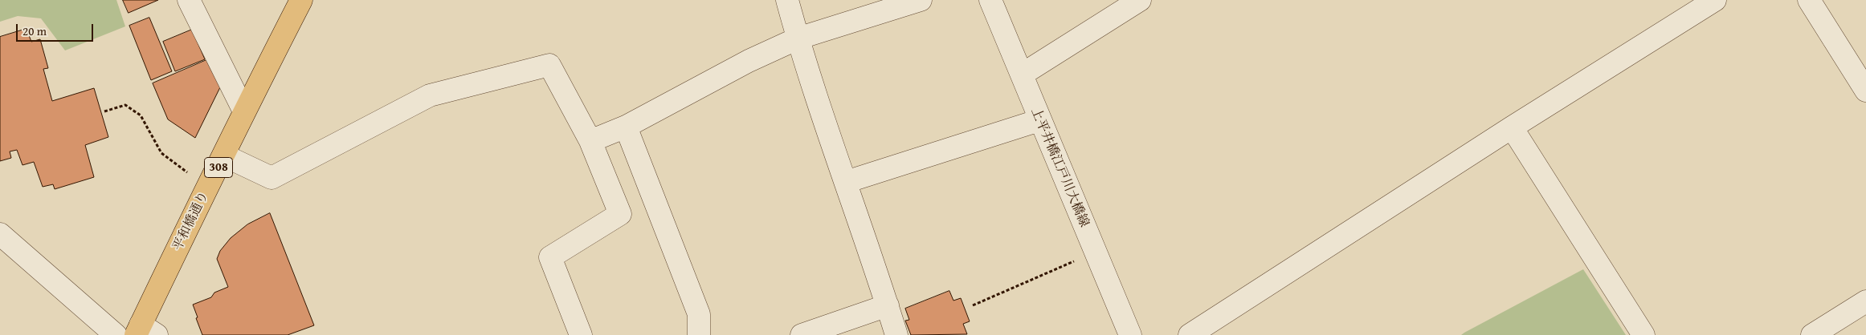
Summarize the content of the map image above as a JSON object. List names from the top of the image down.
{
  "streets": {
    "main road": ["308", "平和橋通り"],
    "street": ["上平井橋江戸川大橋線"]
  },
  "scale_bar": "20 m"
}
